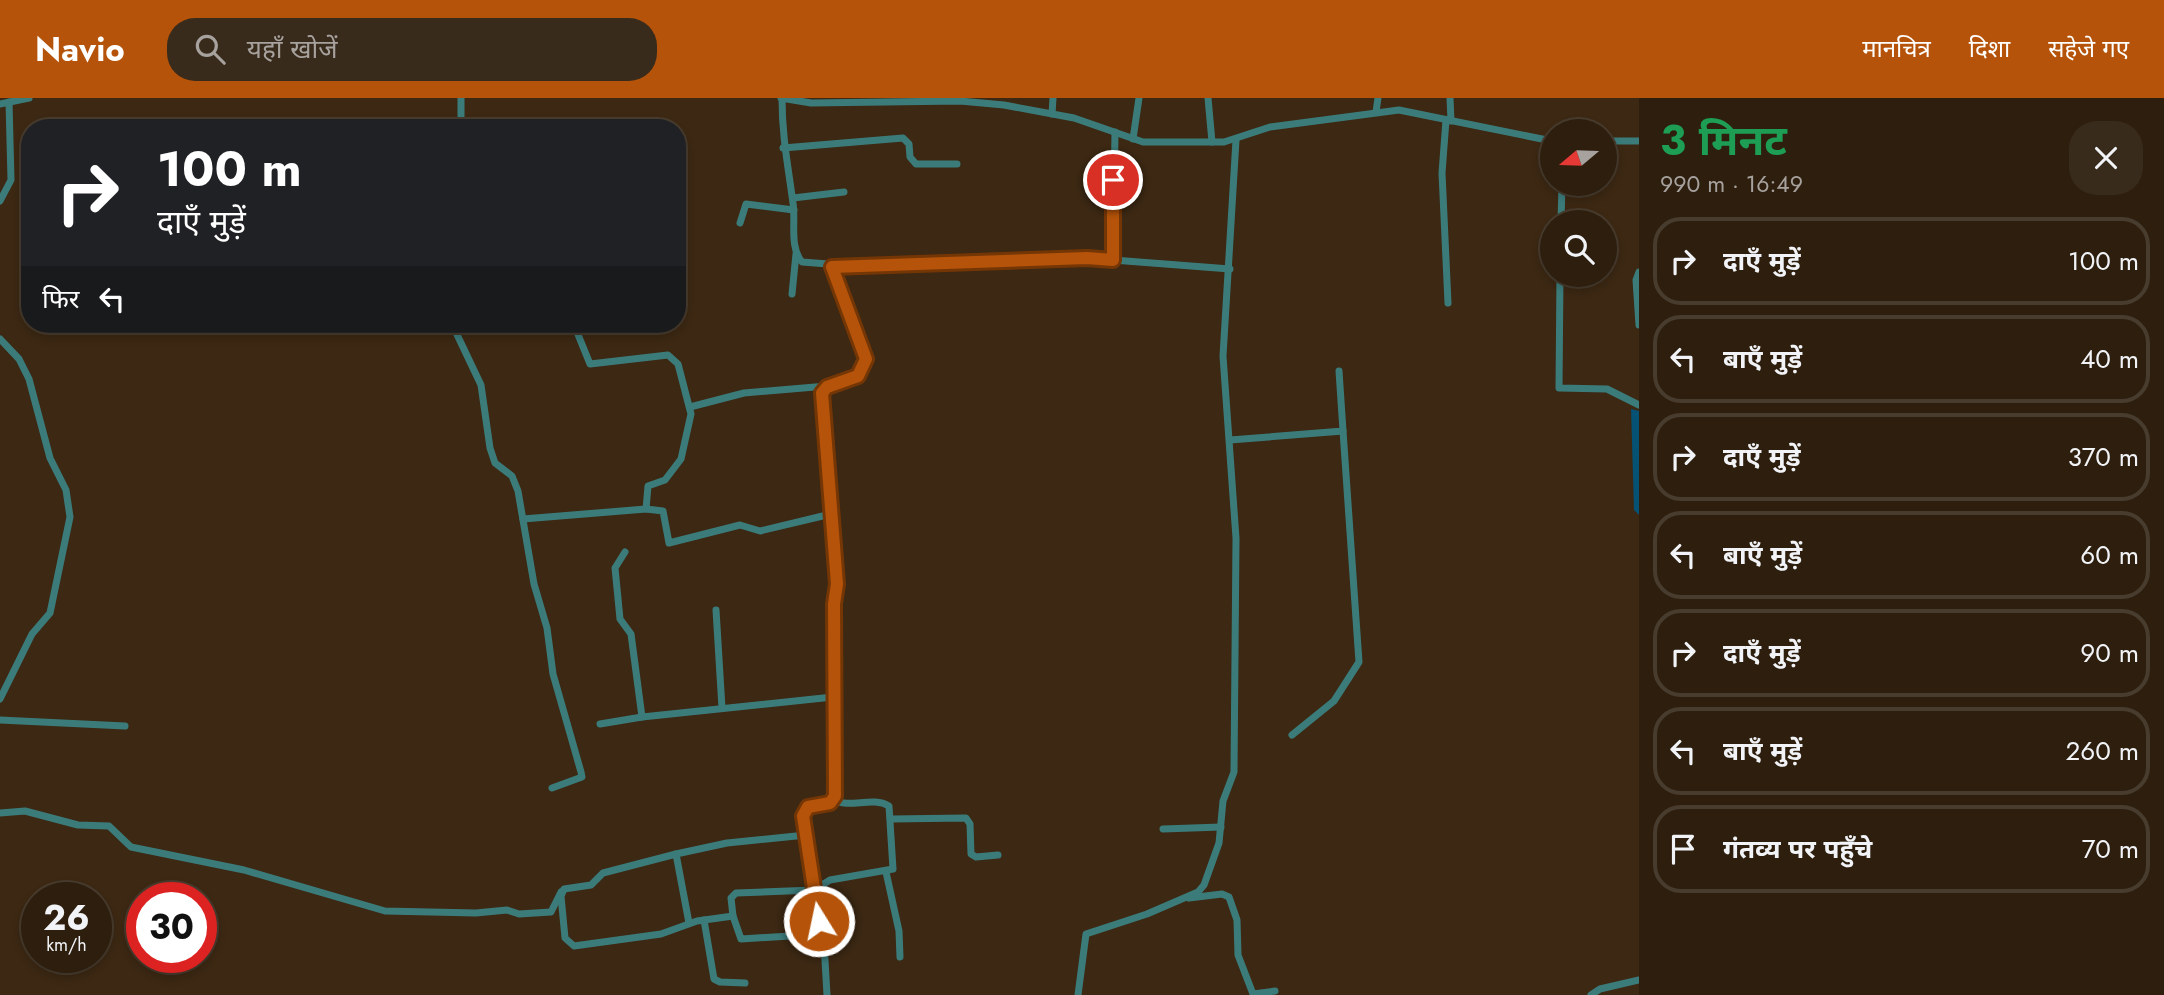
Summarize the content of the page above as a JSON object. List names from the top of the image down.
{
  "north": "left",
  "page": {
    "header": "Navio",
    "search": "यहाँ खोजें",
    "nav": ["मानचित्र", "दिशा", "सहेजे गए"],
    "heading": ["3 मिनट", "990 m · 16:49"],
    "turn": ["100 m", "दाएँ मुड़ें"],
    "list": [
      {
        "name": "दाएँ मुड़ें",
        "value": "100 m"
      },
      {
        "name": "बाएँ मुड़ें",
        "value": "40 m"
      },
      {
        "name": "दाएँ मुड़ें",
        "value": "370 m"
      },
      {
        "name": "बाएँ मुड़ें",
        "value": "60 m"
      },
      {
        "name": "दाएँ मुड़ें",
        "value": "90 m"
      },
      {
        "name": "बाएँ मुड़ें",
        "value": "260 m"
      },
      {
        "name": "गंतव्य पर पहुँचे",
        "value": "70 m"
      }
    ],
    "then": "फिर",
    "speed": "26 km/h",
    "limit": "30"
  }
}
